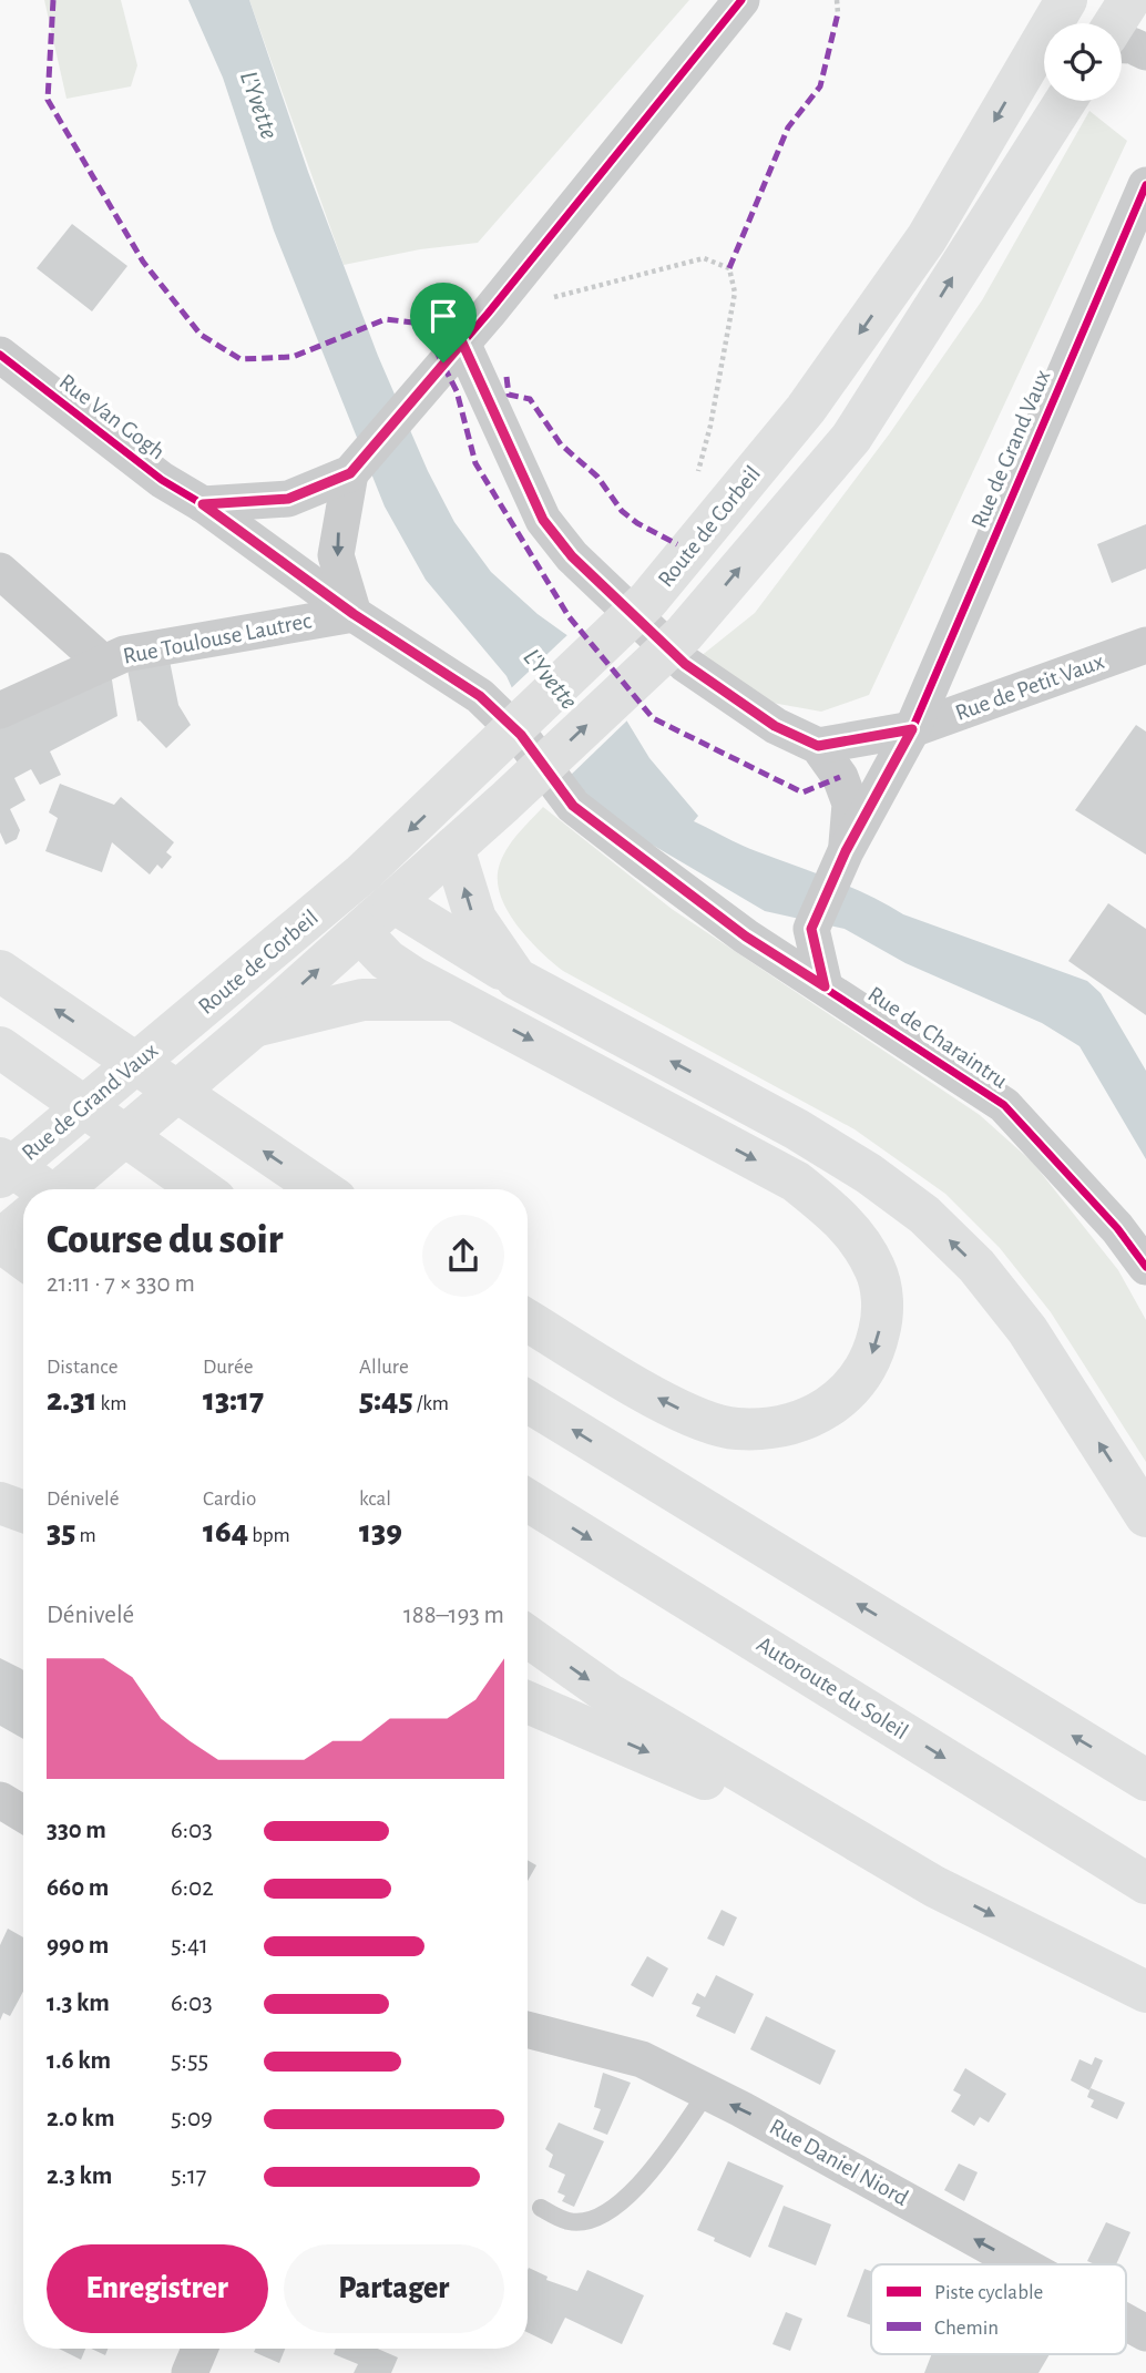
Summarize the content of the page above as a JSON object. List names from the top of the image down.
{
  "streets": {
    "main road": ["Rue de Grand Vaux", "Route de Corbeil", "Autoroute du Soleil"],
    "street": [
      "Rue Van Gogh",
      "Rue Toulouse Lautrec",
      "Rue de Petit Vaux",
      "Rue de Charaintru",
      "Rue Daniel Niord"
    ]
  },
  "crossings": [
    ["Rue Van Gogh", "Rue Toulouse Lautrec"],
    ["Rue Van Gogh", "Rue de Charaintru"],
    ["Rue de Grand Vaux", "Route de Corbeil"],
    ["Rue de Grand Vaux", "Rue de Petit Vaux"],
    ["Rue Toulouse Lautrec", "Rue de Charaintru"]
  ],
  "one_way": ["Rue Daniel Niord"],
  "water": ["L'Yvette"],
  "legend": ["Piste cyclable", "Chemin"],
  "page": {
    "heading": ["Course du soir", "21:11 · 7 × 330 m"],
    "stats": [
      ["Distance", "2.31 km"],
      ["Durée", "13:17"],
      ["Allure", "5:45 /km"],
      ["Dénivelé", "35 m"],
      ["Cardio", "164 bpm"],
      ["kcal", "139"]
    ],
    "chart": ["Dénivelé", "188–193 m"],
    "list": [
      {
        "name": "330 m",
        "note": "6:03"
      },
      {
        "name": "660 m",
        "note": "6:02"
      },
      {
        "name": "990 m",
        "note": "5:41"
      },
      {
        "name": "1.3 km",
        "note": "6:03"
      },
      {
        "name": "1.6 km",
        "note": "5:55"
      },
      {
        "name": "2.0 km",
        "note": "5:09"
      },
      {
        "name": "2.3 km",
        "note": "5:17"
      }
    ],
    "buttons": ["Enregistrer", "Partager"]
  }
}
